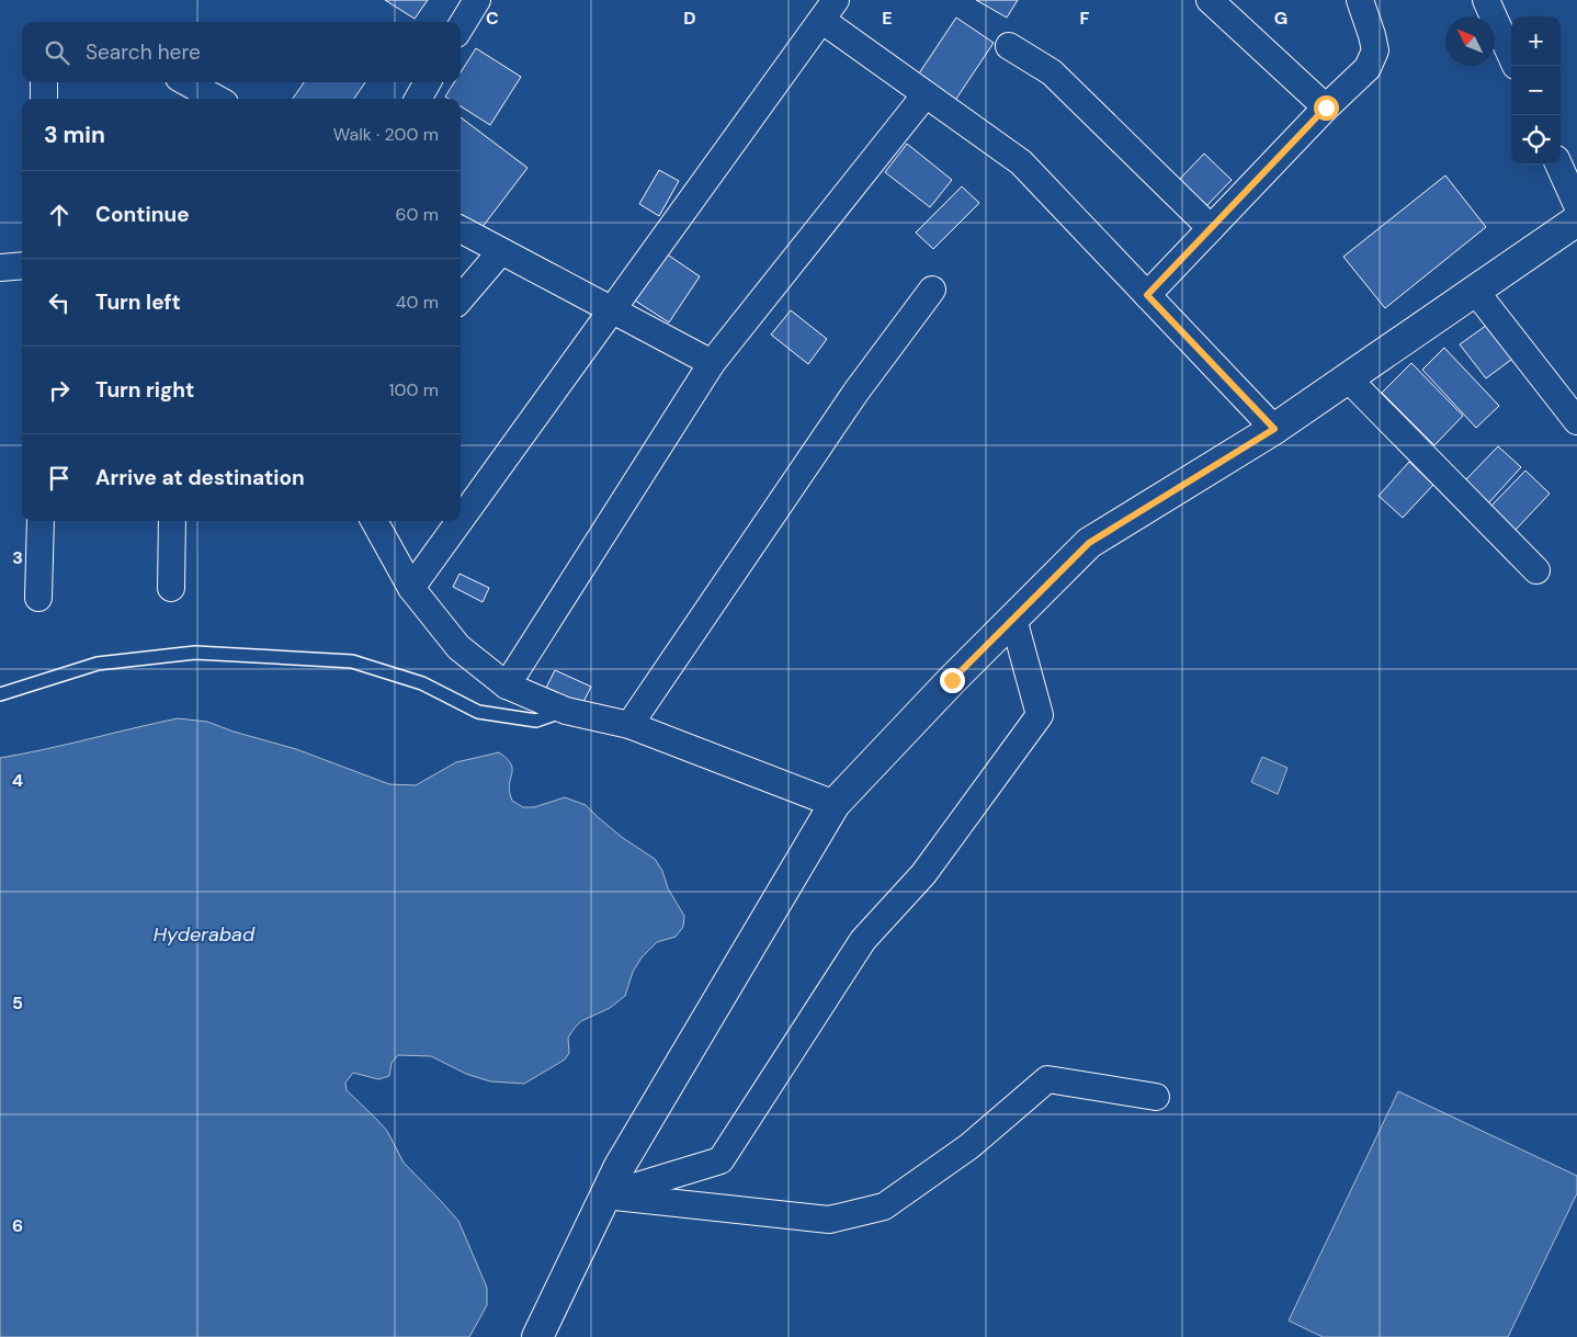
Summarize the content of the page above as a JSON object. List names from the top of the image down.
{
  "water": ["Hyderabad"],
  "north": "top left",
  "page": {
    "map_buttons": ["+", "−"],
    "search": "Search here",
    "heading": ["3 min", "Walk · 200 m"],
    "list": [
      ["Continue", "60 m"],
      ["Turn left", "40 m"],
      ["Turn right", "100 m"],
      "Arrive at destination"
    ]
  },
  "grid": {
    "columns": [
      "C",
      "D",
      "E",
      "F",
      "G"
    ],
    "rows": [
      "3",
      "4",
      "5",
      "6"
    ]
  }
}
